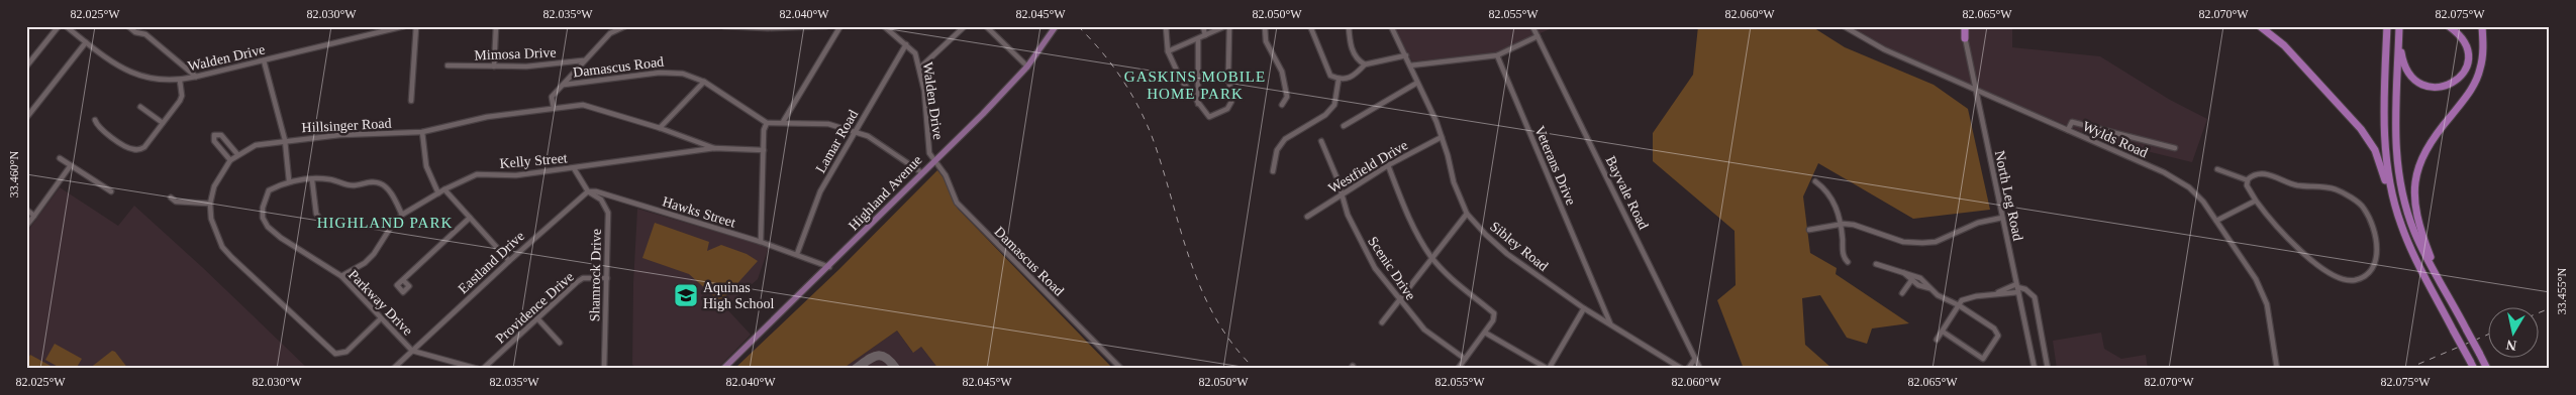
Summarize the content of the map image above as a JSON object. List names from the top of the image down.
{
  "streets": {
    "main road": ["Highland Avenue"],
    "street": [
      "Mimosa Drive",
      "Walden Drive",
      "Damascus Road",
      "Hillsinger Road",
      "Wylds Road",
      "Lamar Road",
      "Kelly Street",
      "Veterans Drive",
      "Westfield Drive",
      "Bayvale Road",
      "North Leg Road",
      "Hawks Street",
      "Sibley Road",
      "Eastland Drive",
      "Scenic Drive",
      "Shamrock Drive",
      "Parkway Drive",
      "Providence Drive"
    ]
  },
  "crossings": [
    ["Walden Drive", "Damascus Road"],
    ["Walden Drive", "Lamar Road"],
    ["Walden Drive", "Highland Avenue"],
    ["Damascus Road", "Highland Avenue"],
    ["Hillsinger Road", "Kelly Street"],
    ["Hillsinger Road", "Parkway Drive"],
    ["Wylds Road", "North Leg Road"],
    ["Lamar Road", "Hawks Street"],
    ["Kelly Street", "Parkway Drive"],
    ["Veterans Drive", "Sibley Road"],
    ["Westfield Drive", "Sibley Road"],
    ["Westfield Drive", "Scenic Drive"],
    ["Highland Avenue", "Hawks Street"],
    ["Hawks Street", "Eastland Drive"],
    ["Eastland Drive", "Parkway Drive"],
    ["Shamrock Drive", "Providence Drive"]
  ],
  "districts": ["GASKINS MOBILE HOME PARK", "HIGHLAND PARK"],
  "places": {
    "school or university": ["Aquinas High School"]
  },
  "north": "bottom",
  "coordinates": [
    "82.025°W",
    "82.030°W",
    "82.035°W",
    "82.040°W",
    "82.045°W",
    "82.050°W",
    "82.055°W",
    "82.060°W",
    "82.065°W",
    "82.070°W",
    "82.075°W",
    "33.460°N",
    "33.455°N"
  ]
}
